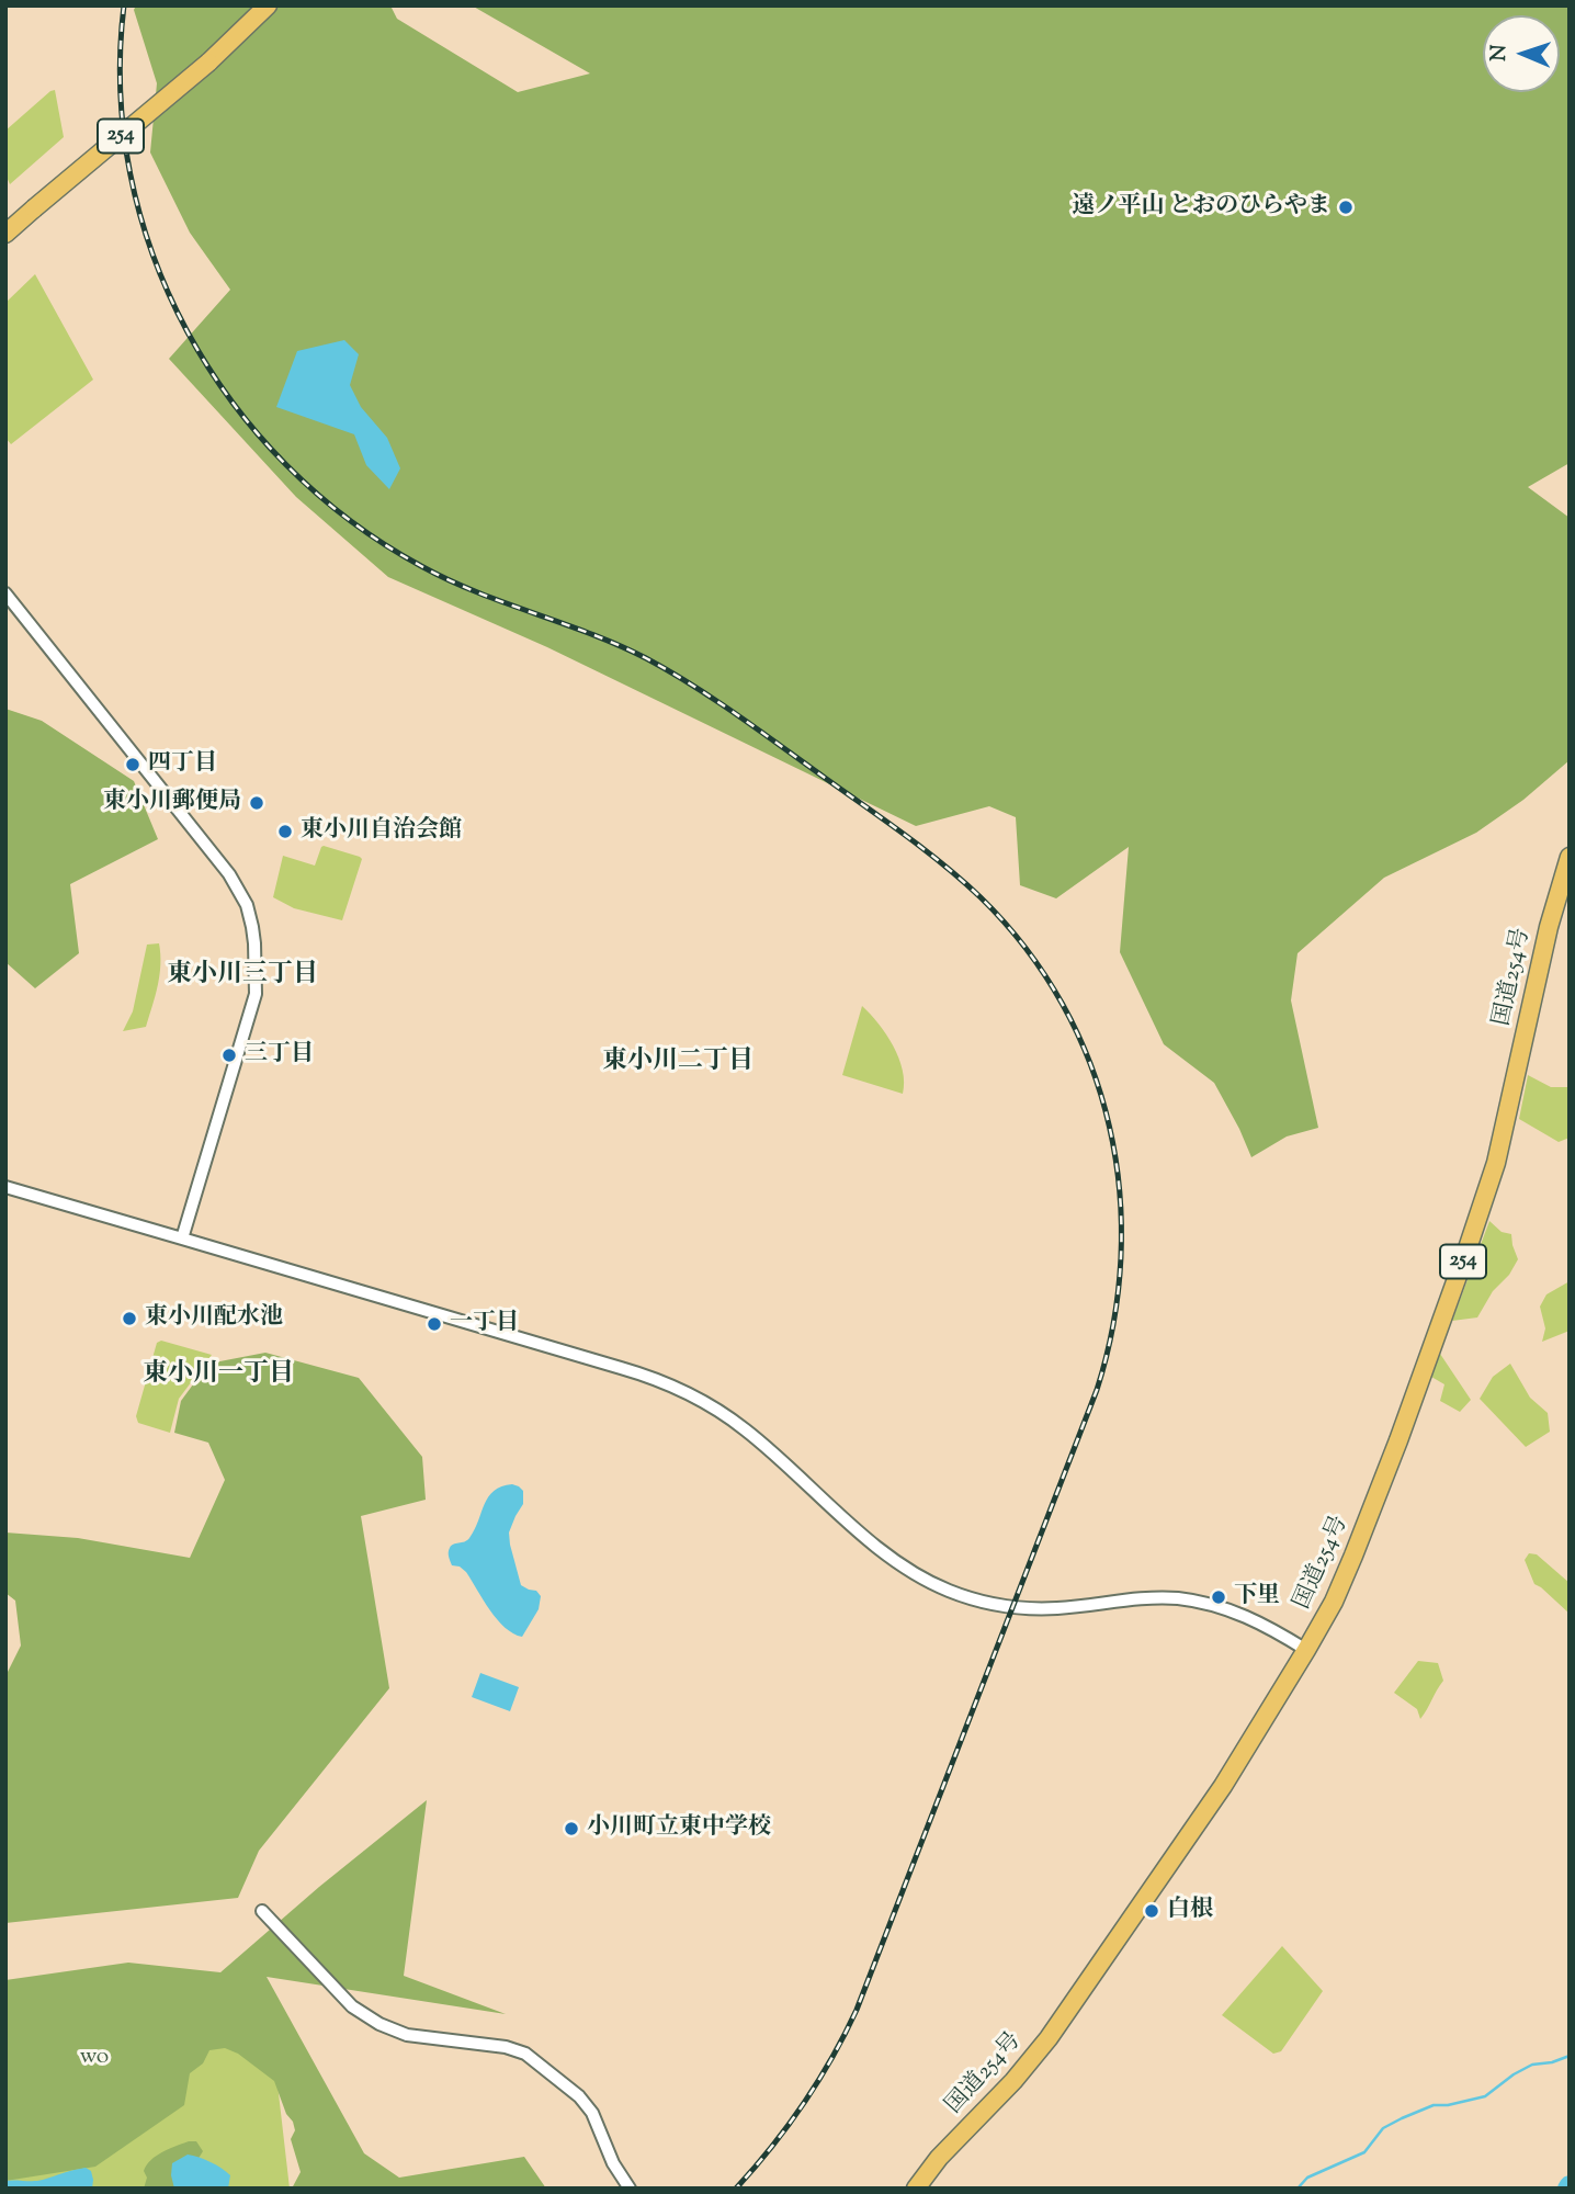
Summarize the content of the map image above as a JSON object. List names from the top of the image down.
{
  "streets": {
    "highway": ["254", "国道254号"]
  },
  "districts": ["東小川三丁目", "東小川二丁目", "東小川一丁目"],
  "parks": ["wo"],
  "places": [
    "遠ノ平山 とおのひらやま",
    "四丁目",
    "東小川郵便局",
    "東小川自治会館",
    "三丁目",
    "東小川配水池",
    "一丁目",
    "下里",
    "小川町立東中学校",
    "白根"
  ],
  "north": "left"
}
